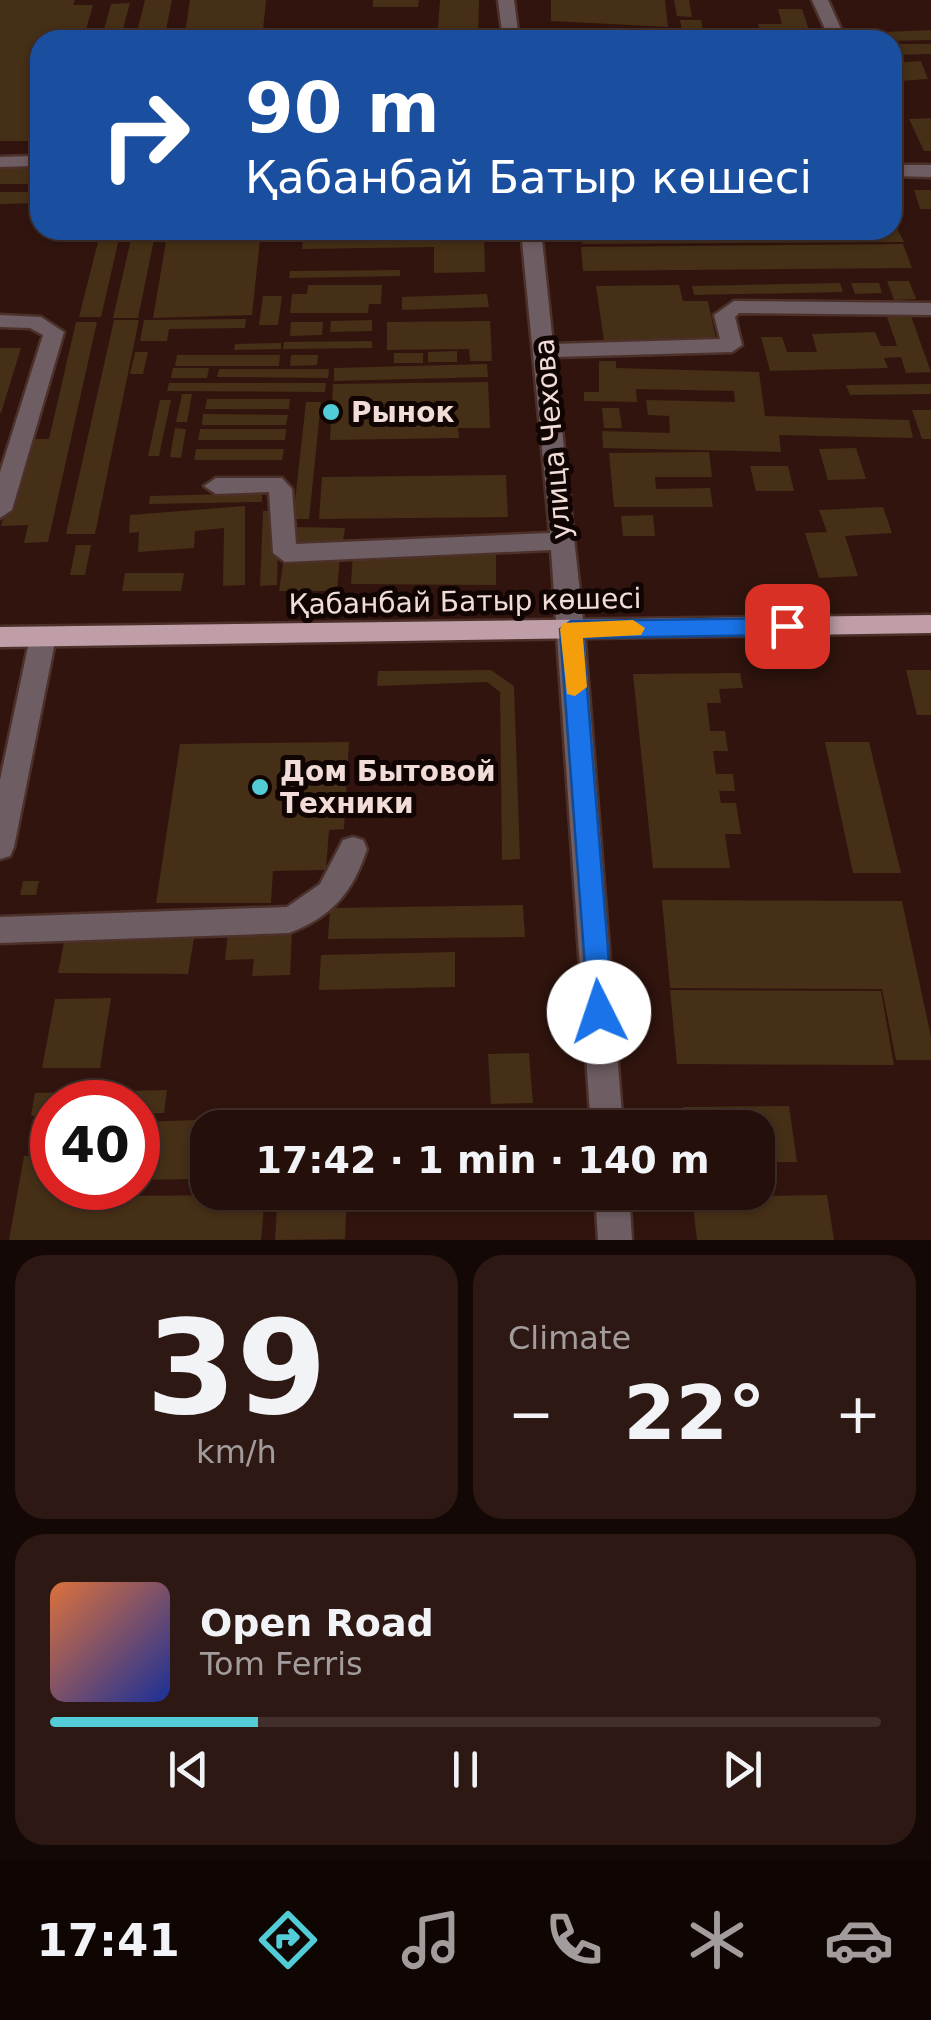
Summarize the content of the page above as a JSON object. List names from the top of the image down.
{
  "streets": {
    "main road": ["Қабанбай Батыр көшесі"],
    "street": ["улица Чехова"]
  },
  "crossings": [
    ["улица Чехова", "Қабанбай Батыр көшесі"]
  ],
  "places": ["Рынок", "Дом Бытовой Техники"],
  "page": {
    "turn": ["90 m", "Қабанбай Батыр көшесі"],
    "limit": "40",
    "trip": "17:42 · 1 min · 140 m",
    "tile": [
      ["39", "km/h"],
      "Climate"
    ],
    "heat": ["−", "22°", "+"],
    "song": ["Open Road", "Tom Ferris"],
    "tabs": "17:41"
  }
}
